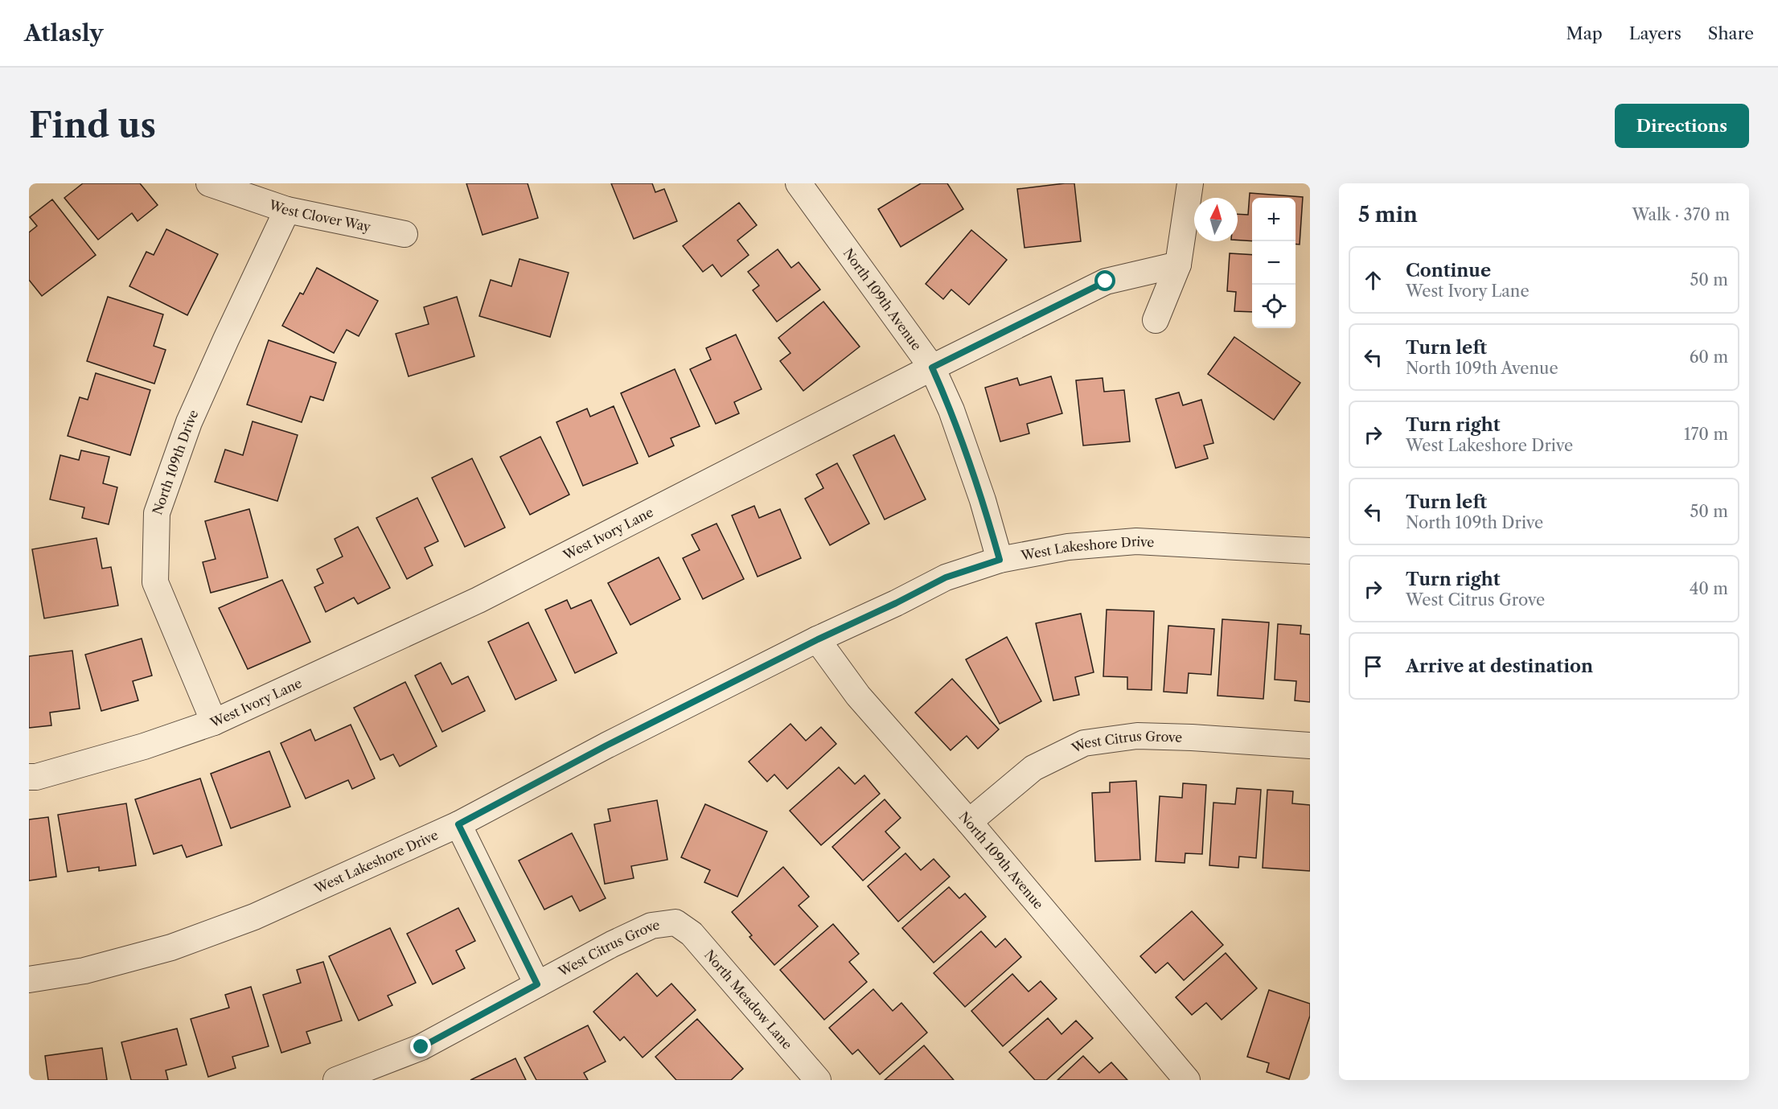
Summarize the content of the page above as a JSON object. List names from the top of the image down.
{
  "streets": {
    "street": [
      "West Clover Way",
      "North 109th Avenue",
      "North 109th Drive",
      "West Ivory Lane",
      "West Lakeshore Drive",
      "West Citrus Grove",
      "North Meadow Lane"
    ]
  },
  "crossings": [
    ["West Clover Way", "North 109th Drive"],
    ["North 109th Avenue", "West Ivory Lane"],
    ["North 109th Avenue", "West Lakeshore Drive"],
    ["North 109th Avenue", "West Citrus Grove"],
    ["North 109th Drive", "West Ivory Lane"],
    ["West Citrus Grove", "North Meadow Lane"]
  ],
  "north": "top",
  "page": {
    "header": "Atlasly",
    "nav": ["Map", "Layers", "Share"],
    "buttons": "Directions",
    "title": "Find us",
    "heading": ["5 min", "Walk · 370 m"],
    "map_buttons": ["+", "−"],
    "list": [
      ["Continue", "West Ivory Lane", "50 m"],
      ["Turn left", "North 109th Avenue", "60 m"],
      ["Turn right", "West Lakeshore Drive", "170 m"],
      ["Turn left", "North 109th Drive", "50 m"],
      ["Turn right", "West Citrus Grove", "40 m"],
      "Arrive at destination"
    ]
  }
}
